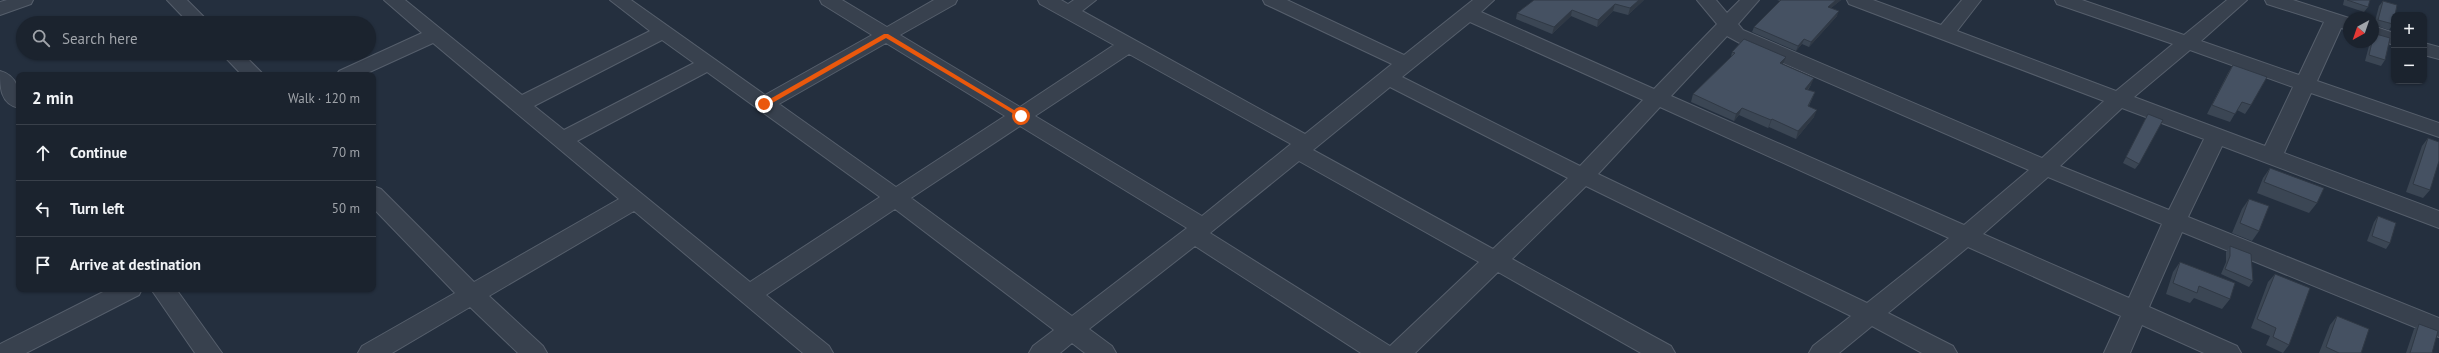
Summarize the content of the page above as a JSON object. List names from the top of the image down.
{
  "north": "bottom left",
  "page": {
    "map_buttons": ["+", "−"],
    "search": "Search here",
    "heading": ["2 min", "Walk · 120 m"],
    "list": [
      ["Continue", "70 m"],
      ["Turn left", "50 m"],
      "Arrive at destination"
    ]
  }
}
